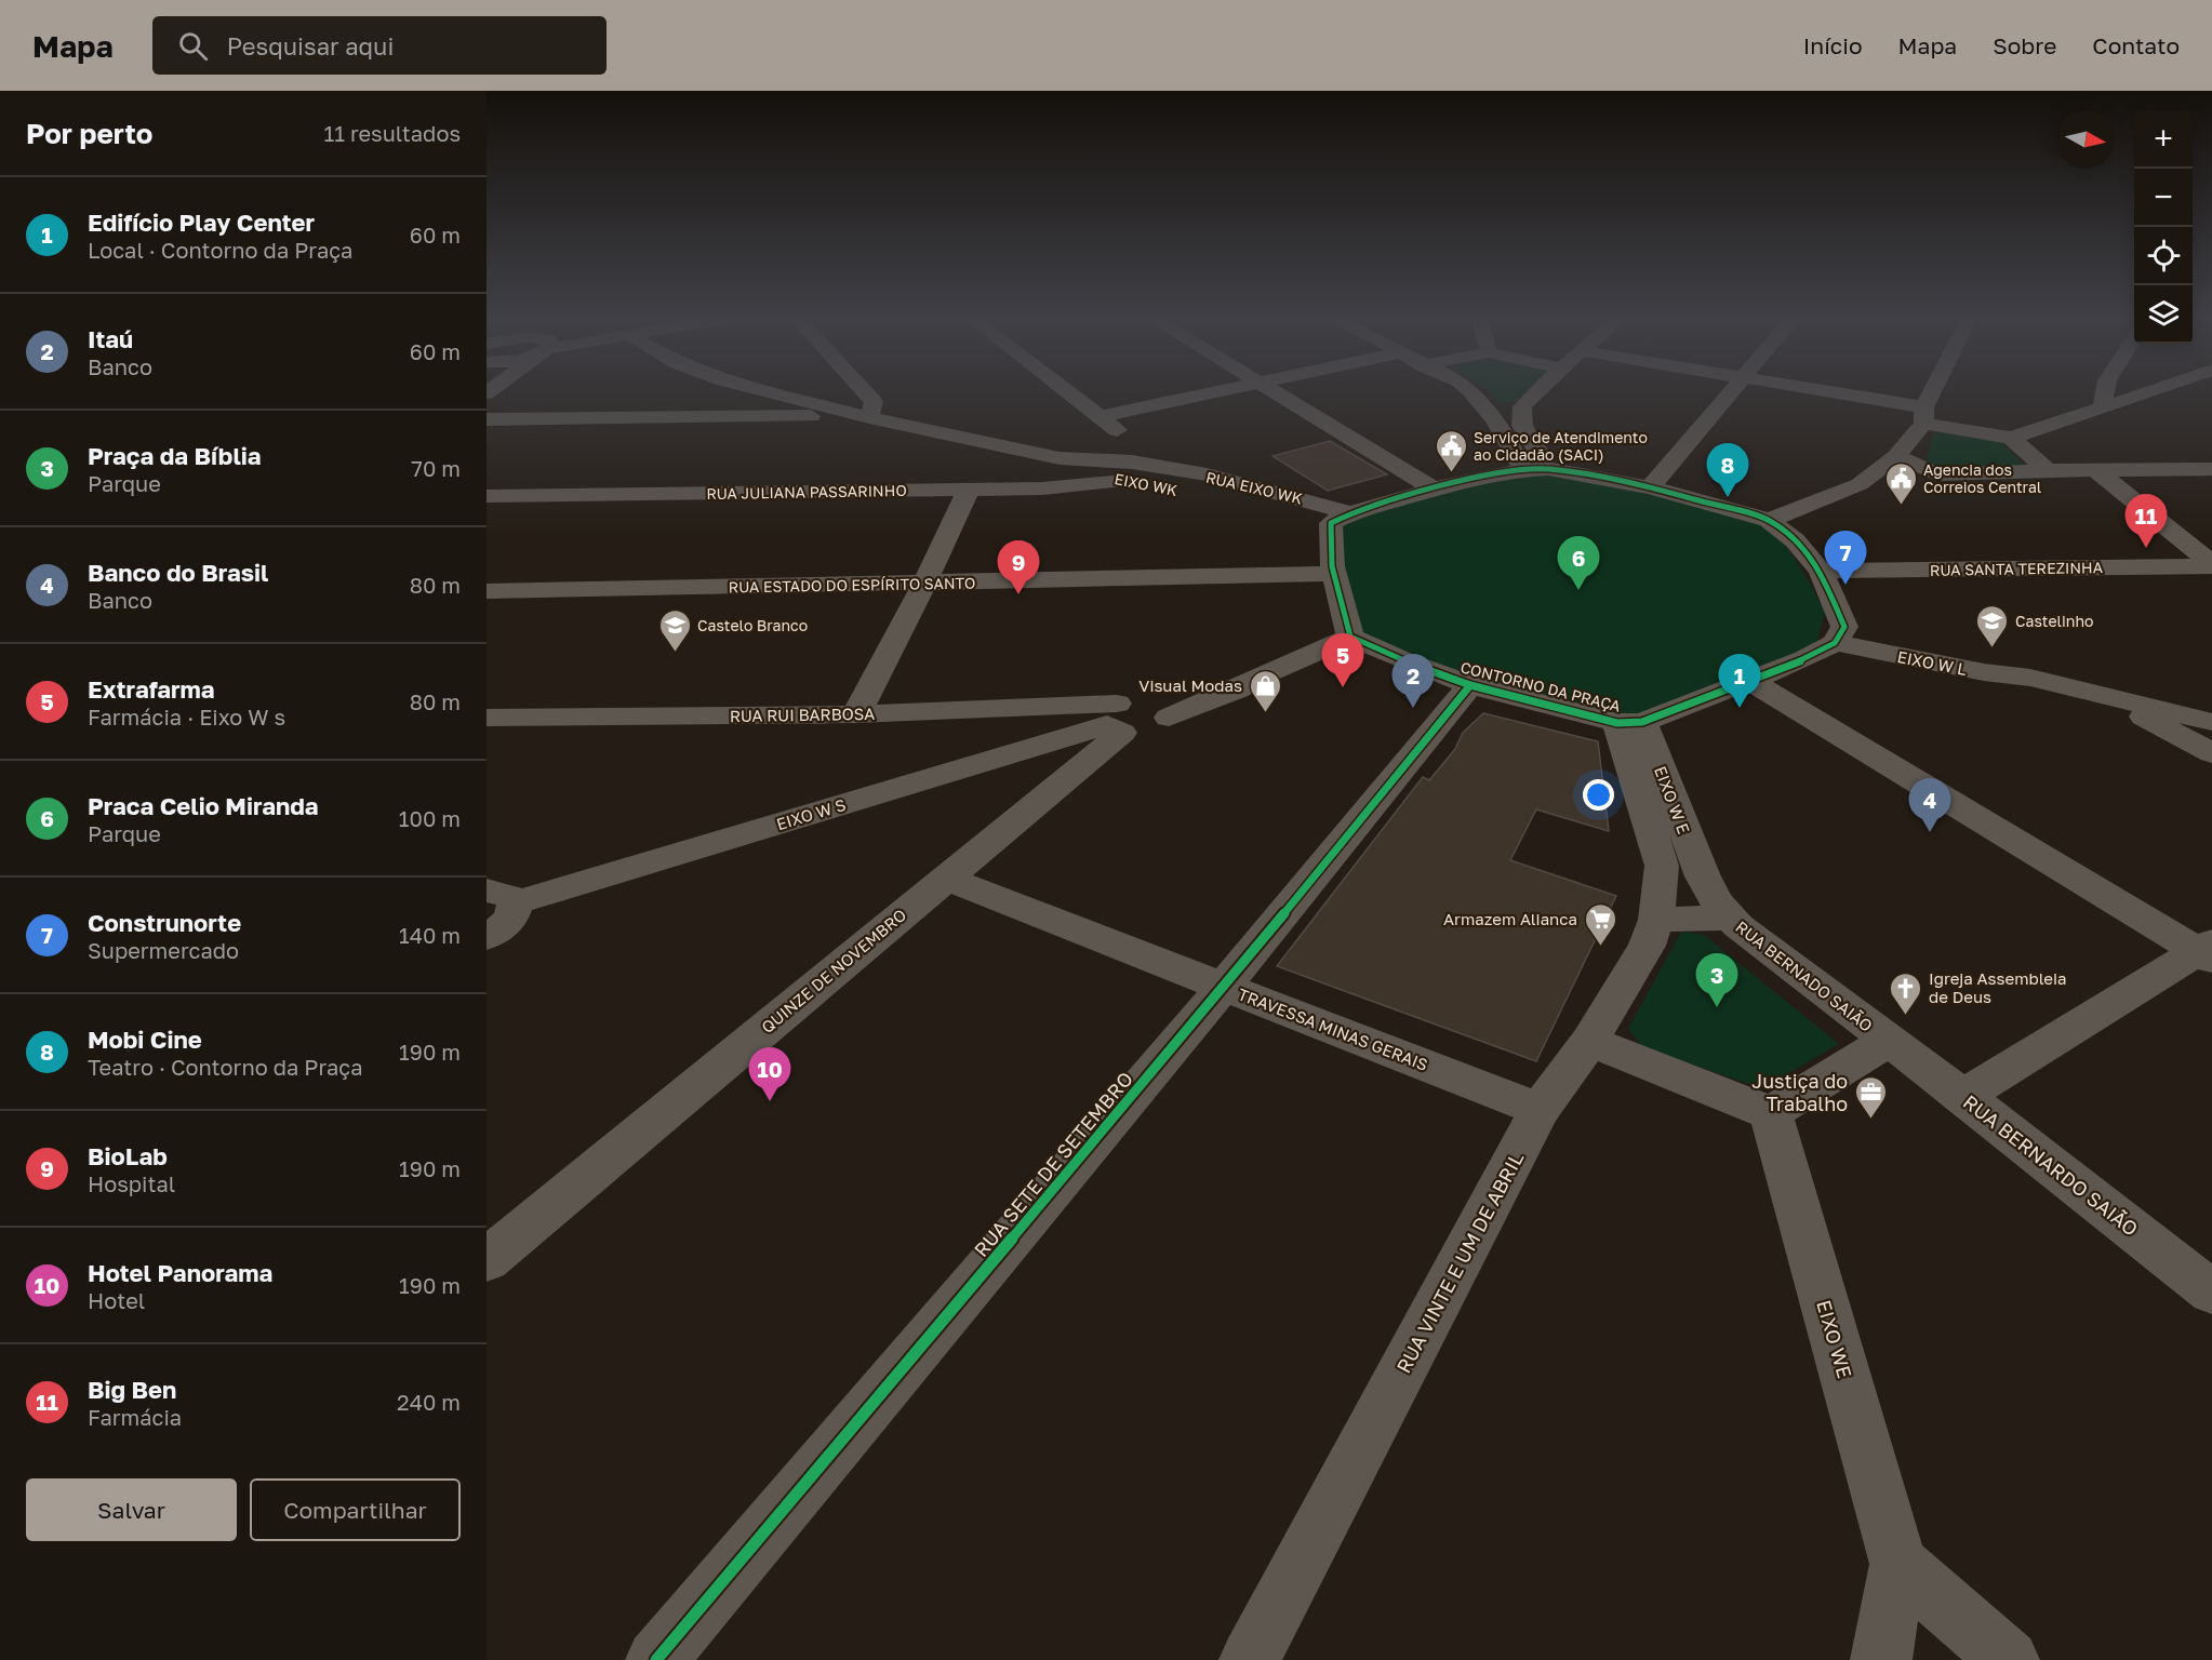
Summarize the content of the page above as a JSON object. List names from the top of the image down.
{
  "streets": {
    "street": [
      "EIXO WK",
      "RUA EIXO WK",
      "RUA JULIANA PASSARINHO",
      "RUA SANTA TEREZINHA",
      "RUA ESTADO DO ESPÍRITO SANTO",
      "EIXO W L",
      "CONTORNO DA PRAÇA",
      "RUA RUI BARBOSA",
      "EIXO W E",
      "EIXO W S",
      "QUINZE DE NOVEMBRO",
      "RUA BERNADO SAIÃO",
      "TRAVESSA MINAS GERAIS",
      "RUA SETE DE SETEMBRO",
      "RUA BERNARDO SAIÃO",
      "RUA VINTE E UM DE ABRIL",
      "EIXO WE"
    ]
  },
  "crossings": [
    ["EIXO WK", "RUA EIXO WK"],
    ["EIXO WK", "RUA JULIANA PASSARINHO"],
    ["CONTORNO DA PRAÇA", "EIXO W E"],
    ["CONTORNO DA PRAÇA", "EIXO W S"],
    ["CONTORNO DA PRAÇA", "RUA SETE DE SETEMBRO"],
    ["RUA RUI BARBOSA", "EIXO W S"],
    ["RUA RUI BARBOSA", "QUINZE DE NOVEMBRO"],
    ["EIXO W E", "RUA BERNADO SAIÃO"],
    ["EIXO W E", "RUA VINTE E UM DE ABRIL"],
    ["EIXO W S", "QUINZE DE NOVEMBRO"],
    ["QUINZE DE NOVEMBRO", "TRAVESSA MINAS GERAIS"],
    ["RUA BERNADO SAIÃO", "RUA BERNARDO SAIÃO"],
    ["TRAVESSA MINAS GERAIS", "RUA SETE DE SETEMBRO"],
    ["TRAVESSA MINAS GERAIS", "RUA VINTE E UM DE ABRIL"]
  ],
  "places": {
    "public building": ["Serviço de Atendimento ao Cidadão (SACI)", "Agencia dos Correios Central"],
    "school or university": ["Castelinho", "Castelo Branco"],
    "shop": ["Visual Modas"],
    "supermarket": ["Armazem Alianca"],
    "church": ["Igreja Assembleia de Deus"],
    "office": ["Justiça do Trabalho"]
  },
  "north": "right",
  "page": {
    "header": "Mapa",
    "search": "Pesquisar aqui",
    "nav": [
      "Início",
      "Mapa",
      "Sobre",
      "Contato"
    ],
    "heading": ["Por perto", "11 resultados"],
    "map_buttons": ["+", "−"],
    "list": [
      {
        "mark": "1",
        "name": "Edifício Play Center",
        "note": "Local · Contorno da Praça",
        "value": "60 m"
      },
      {
        "mark": "2",
        "name": "Itaú",
        "note": "Banco",
        "value": "60 m"
      },
      {
        "mark": "3",
        "name": "Praça da Bíblia",
        "note": "Parque",
        "value": "70 m"
      },
      {
        "mark": "4",
        "name": "Banco do Brasil",
        "note": "Banco",
        "value": "80 m"
      },
      {
        "mark": "5",
        "name": "Extrafarma",
        "note": "Farmácia · Eixo W s",
        "value": "80 m"
      },
      {
        "mark": "6",
        "name": "Praca Celio Miranda",
        "note": "Parque",
        "value": "100 m"
      },
      {
        "mark": "7",
        "name": "Construnorte",
        "note": "Supermercado",
        "value": "140 m"
      },
      {
        "mark": "8",
        "name": "Mobi Cine",
        "note": "Teatro · Contorno da Praça",
        "value": "190 m"
      },
      {
        "mark": "9",
        "name": "BioLab",
        "note": "Hospital",
        "value": "190 m"
      },
      {
        "mark": "10",
        "name": "Hotel Panorama",
        "note": "Hotel",
        "value": "190 m"
      },
      {
        "mark": "11",
        "name": "Big Ben",
        "note": "Farmácia",
        "value": "240 m"
      }
    ],
    "pins": [
      "8",
      "11",
      "7",
      "6",
      "9",
      "5",
      "1",
      "2",
      "4",
      "3",
      "10"
    ],
    "buttons": ["Salvar", "Compartilhar"]
  }
}
